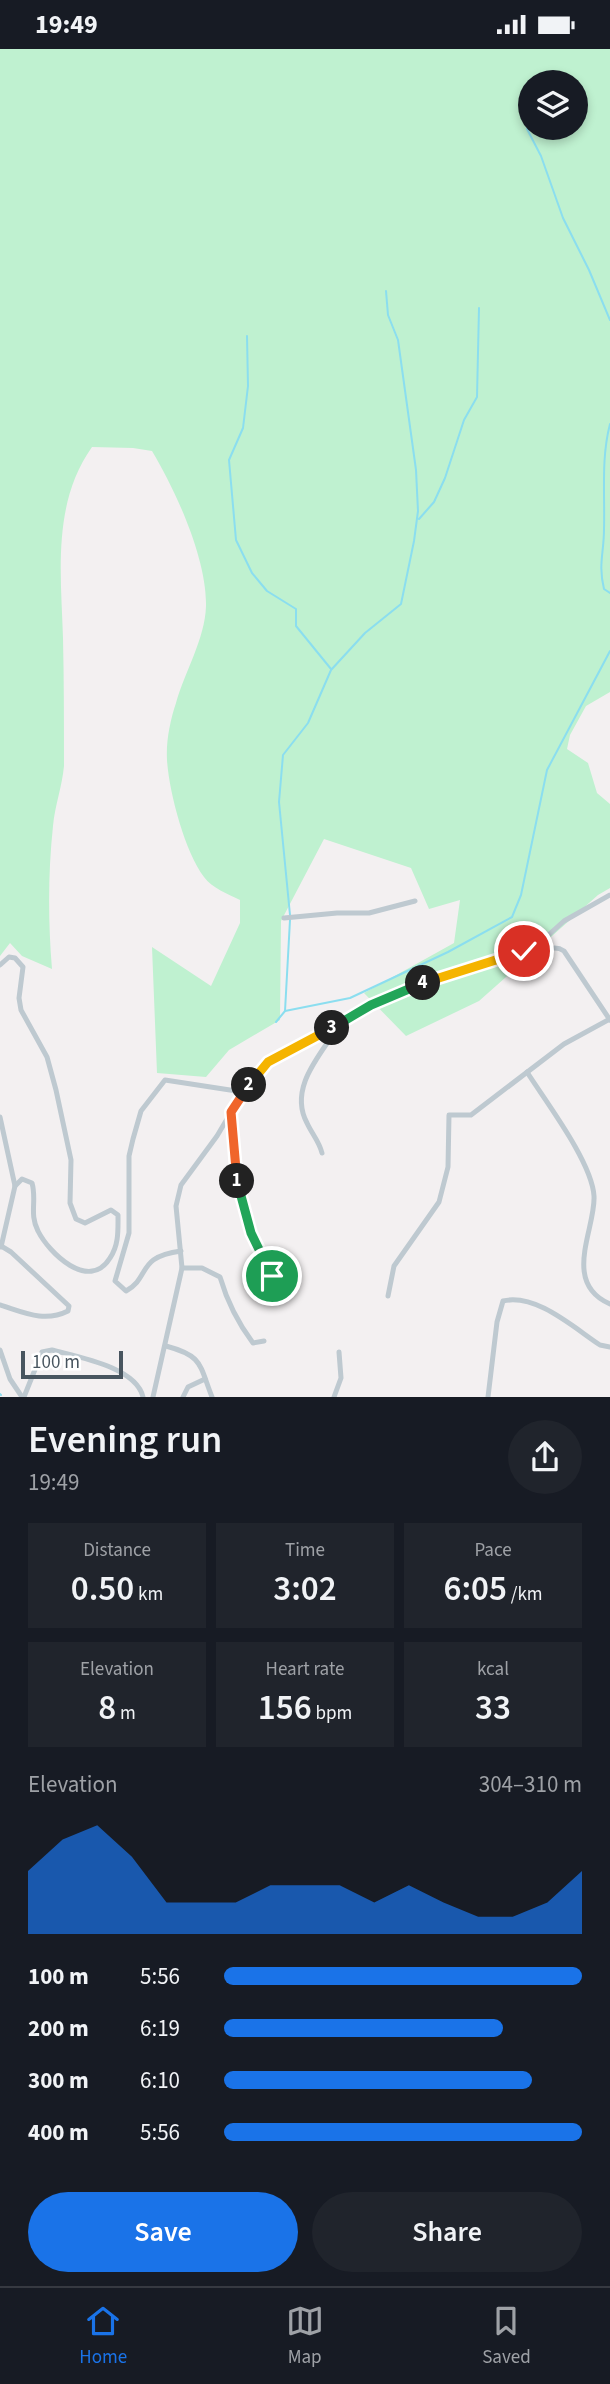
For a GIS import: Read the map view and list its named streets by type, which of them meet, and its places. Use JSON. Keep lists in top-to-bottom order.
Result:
{
  "scale_bar": "100 m",
  "page": {
    "status": "19:49",
    "pins": [
      "4",
      "3",
      "2",
      "1"
    ],
    "scale": "100 m",
    "heading": ["Evening run", "19:49"],
    "stats": [
      ["Distance", "0.50 km"],
      ["Time", "3:02"],
      ["Pace", "6:05 /km"],
      ["Elevation", "8 m"],
      ["Heart rate", "156 bpm"],
      ["kcal", "33"]
    ],
    "chart": ["Elevation", "304–310 m"],
    "list": [
      {
        "name": "100 m",
        "note": "5:56"
      },
      {
        "name": "200 m",
        "note": "6:19"
      },
      {
        "name": "300 m",
        "note": "6:10"
      },
      {
        "name": "400 m",
        "note": "5:56"
      }
    ],
    "buttons": ["Save", "Share"],
    "tabs": ["Home", "Map", "Saved"]
  }
}
